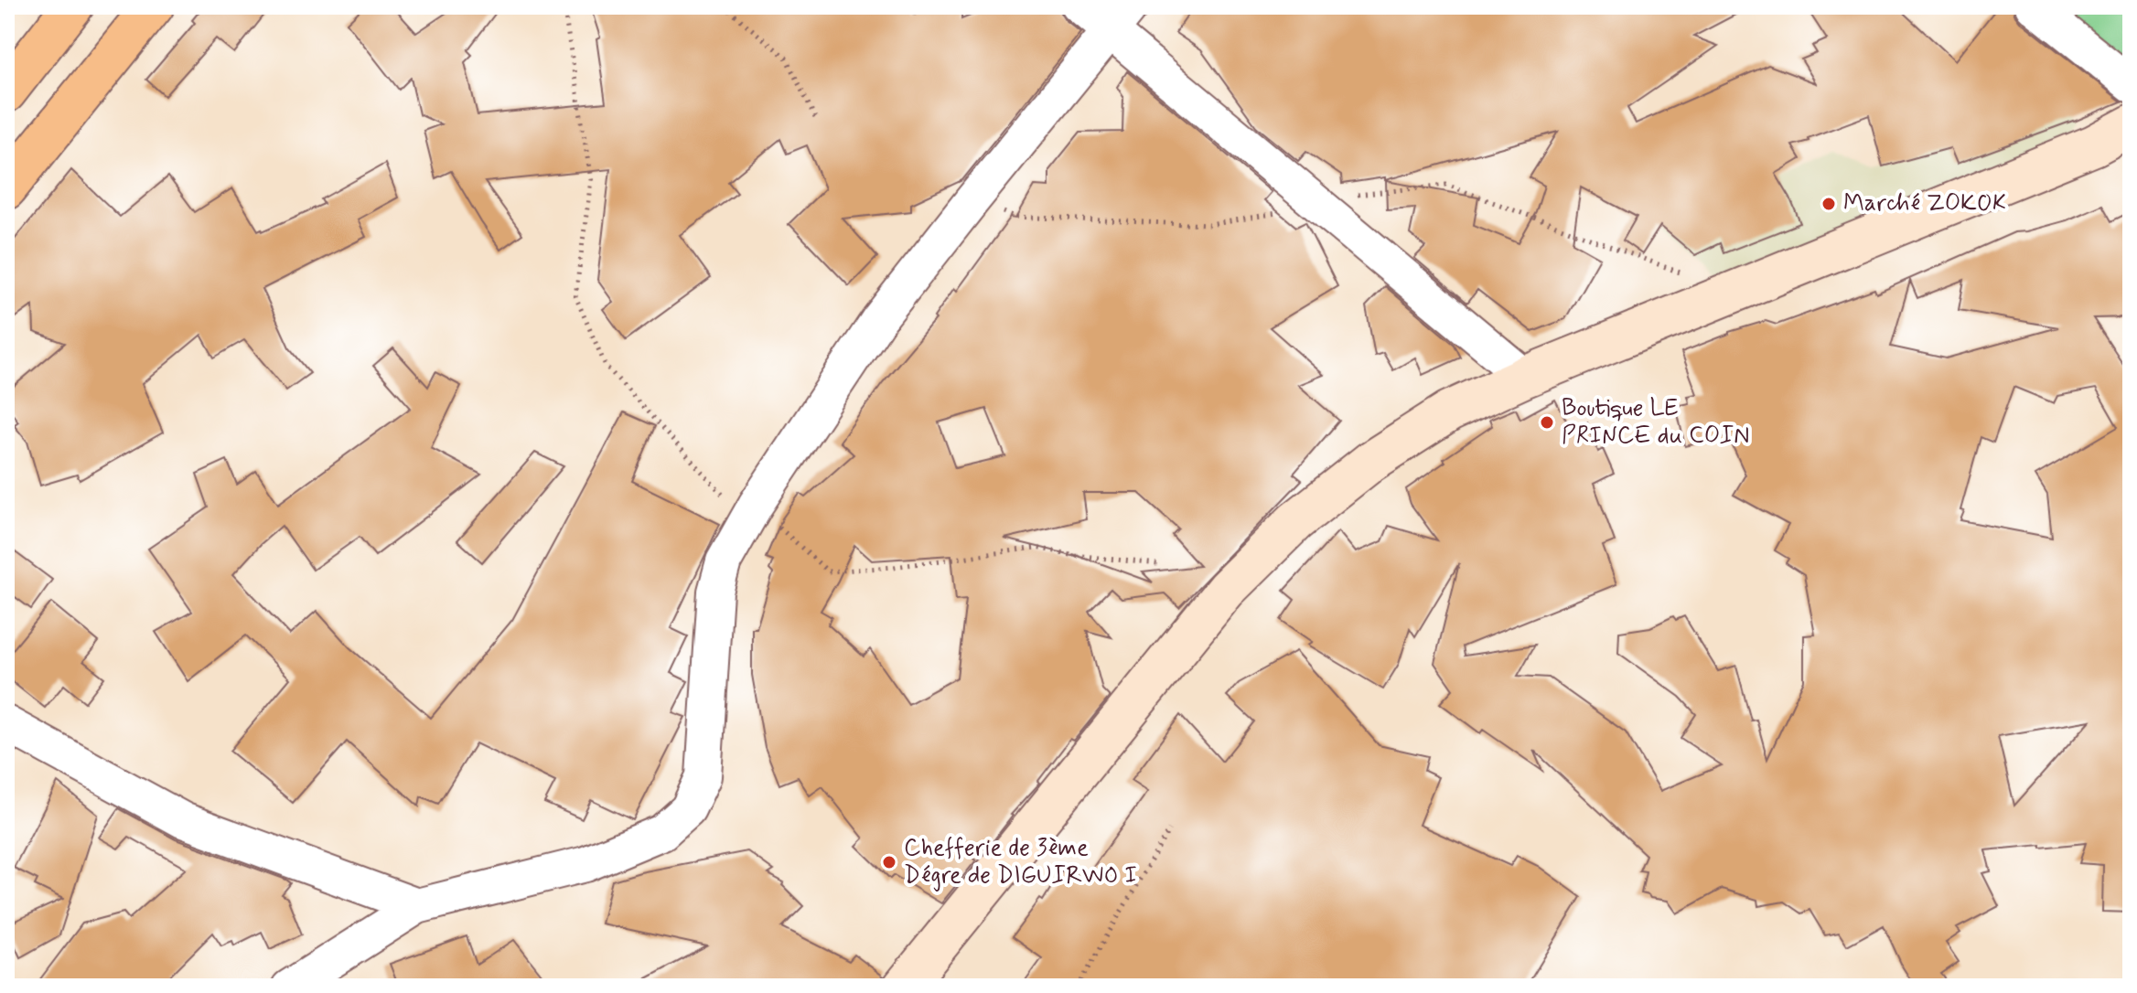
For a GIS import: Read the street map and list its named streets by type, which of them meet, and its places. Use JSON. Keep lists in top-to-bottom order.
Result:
{
  "places": ["Marché ZOKOK", "Boutique LE PRINCE du COIN", "Chefferie de 3ème Dégre de DIGUIRWO I"]
}
